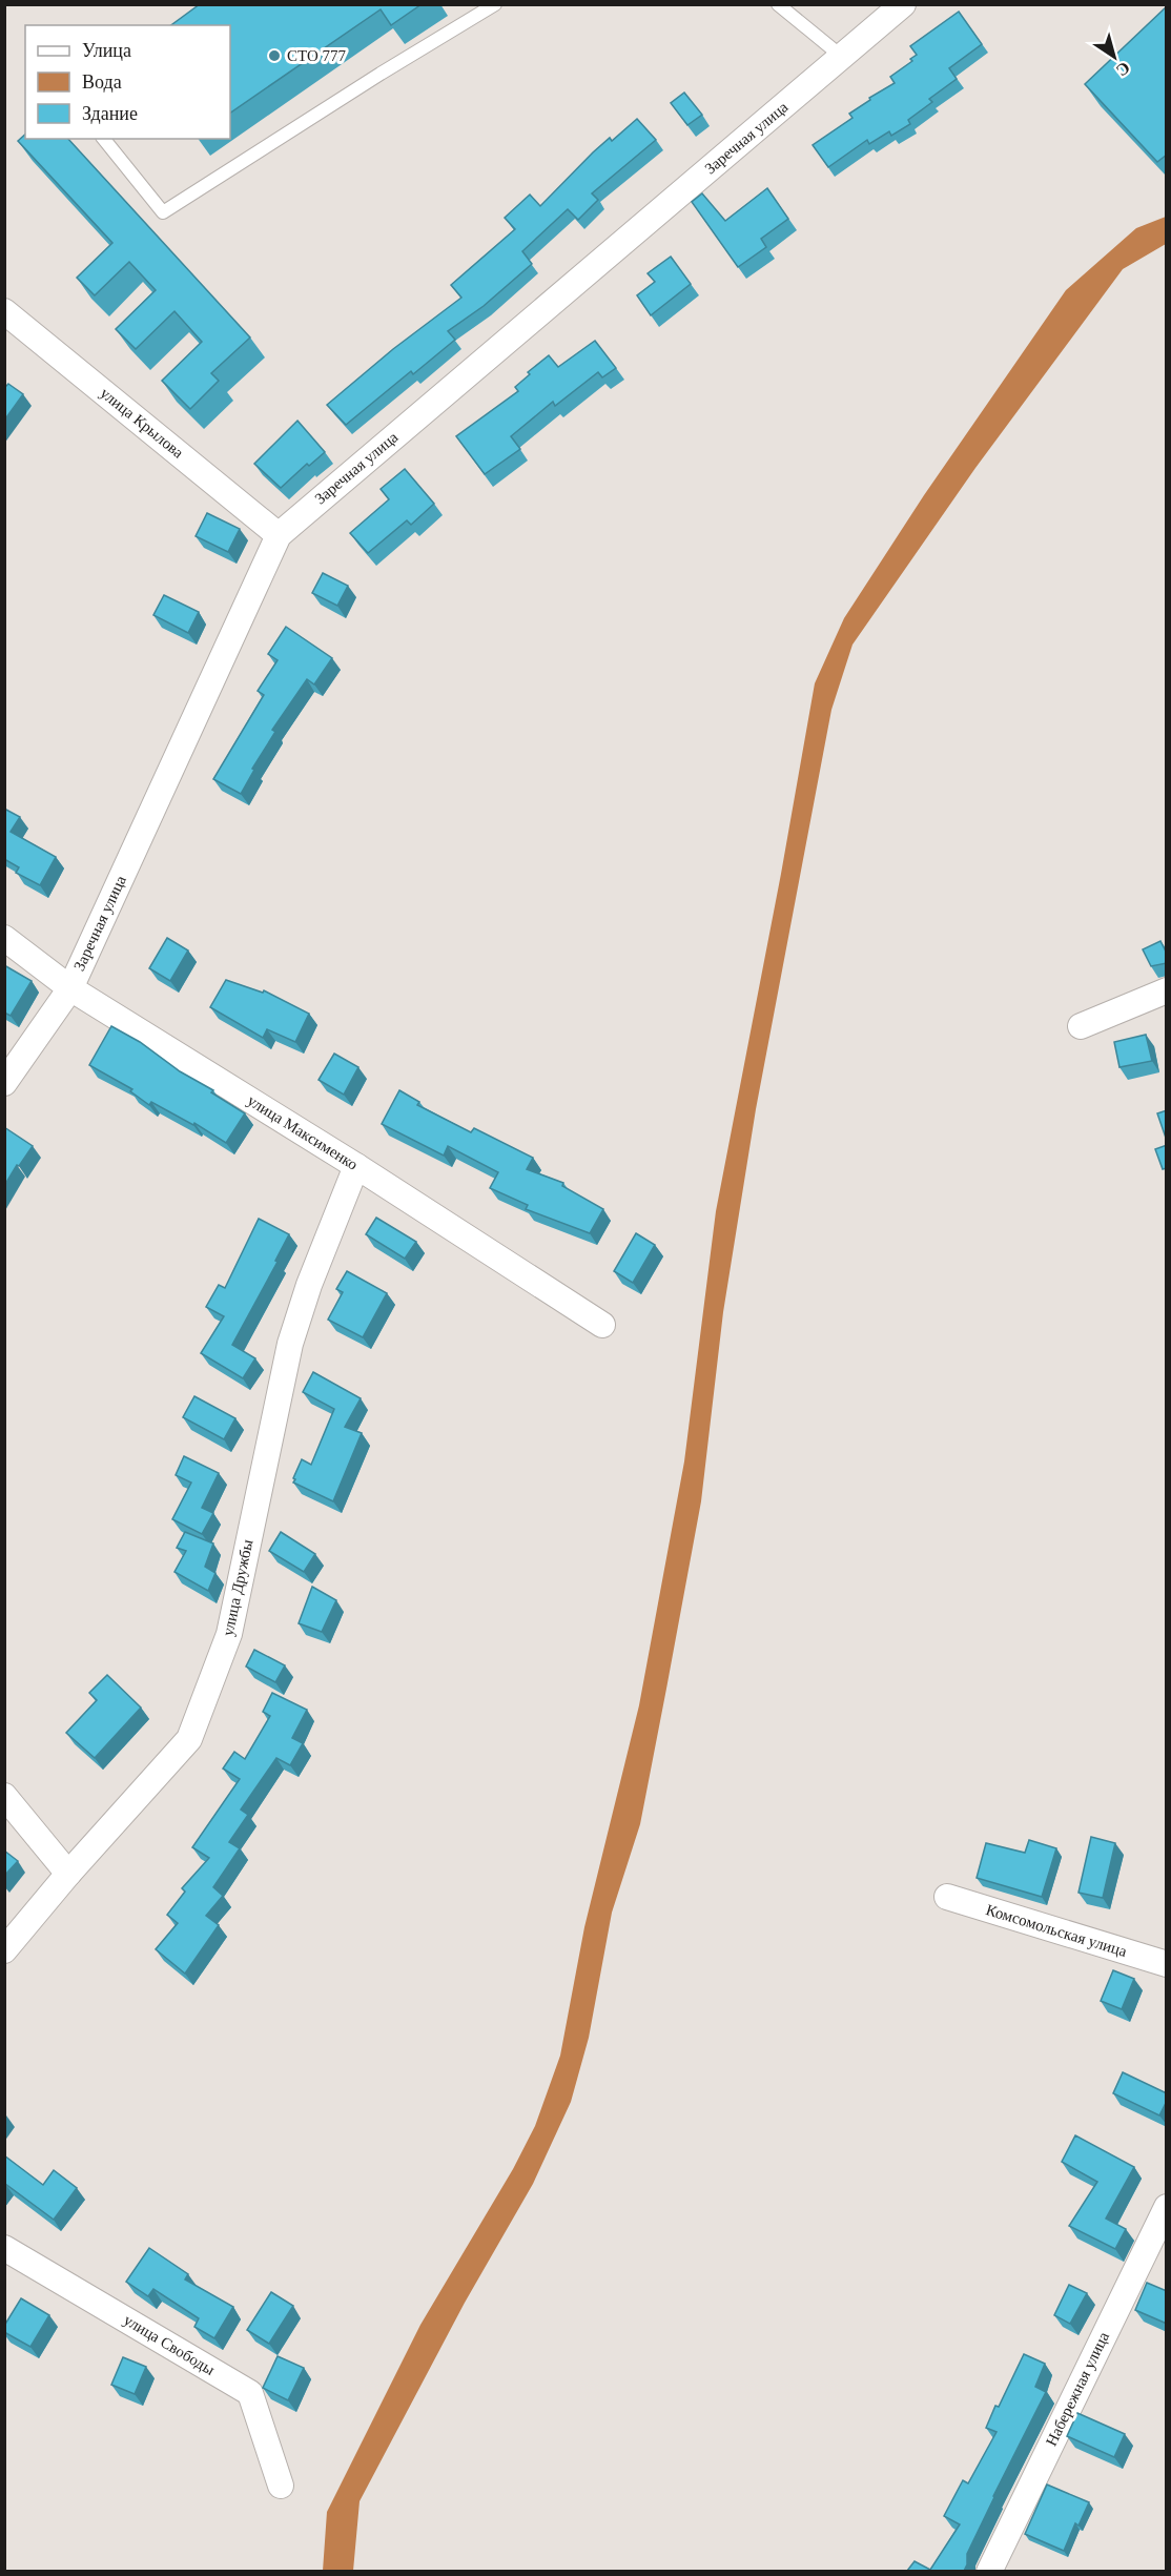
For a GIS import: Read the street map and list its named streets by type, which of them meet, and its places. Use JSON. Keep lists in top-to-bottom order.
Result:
{
  "streets": {
    "street": [
      "Заречная улица",
      "улица Крылова",
      "улица Максименко",
      "улица Дружбы",
      "Комсомольская улица",
      "улица Свободы",
      "Набережная улица"
    ]
  },
  "crossings": [
    ["Заречная улица", "улица Крылова"],
    ["Заречная улица", "улица Максименко"],
    ["улица Максименко", "улица Дружбы"]
  ],
  "places": ["СТО 777"],
  "legend": ["Улица", "Вода", "Здание"],
  "north": "bottom right"
}
